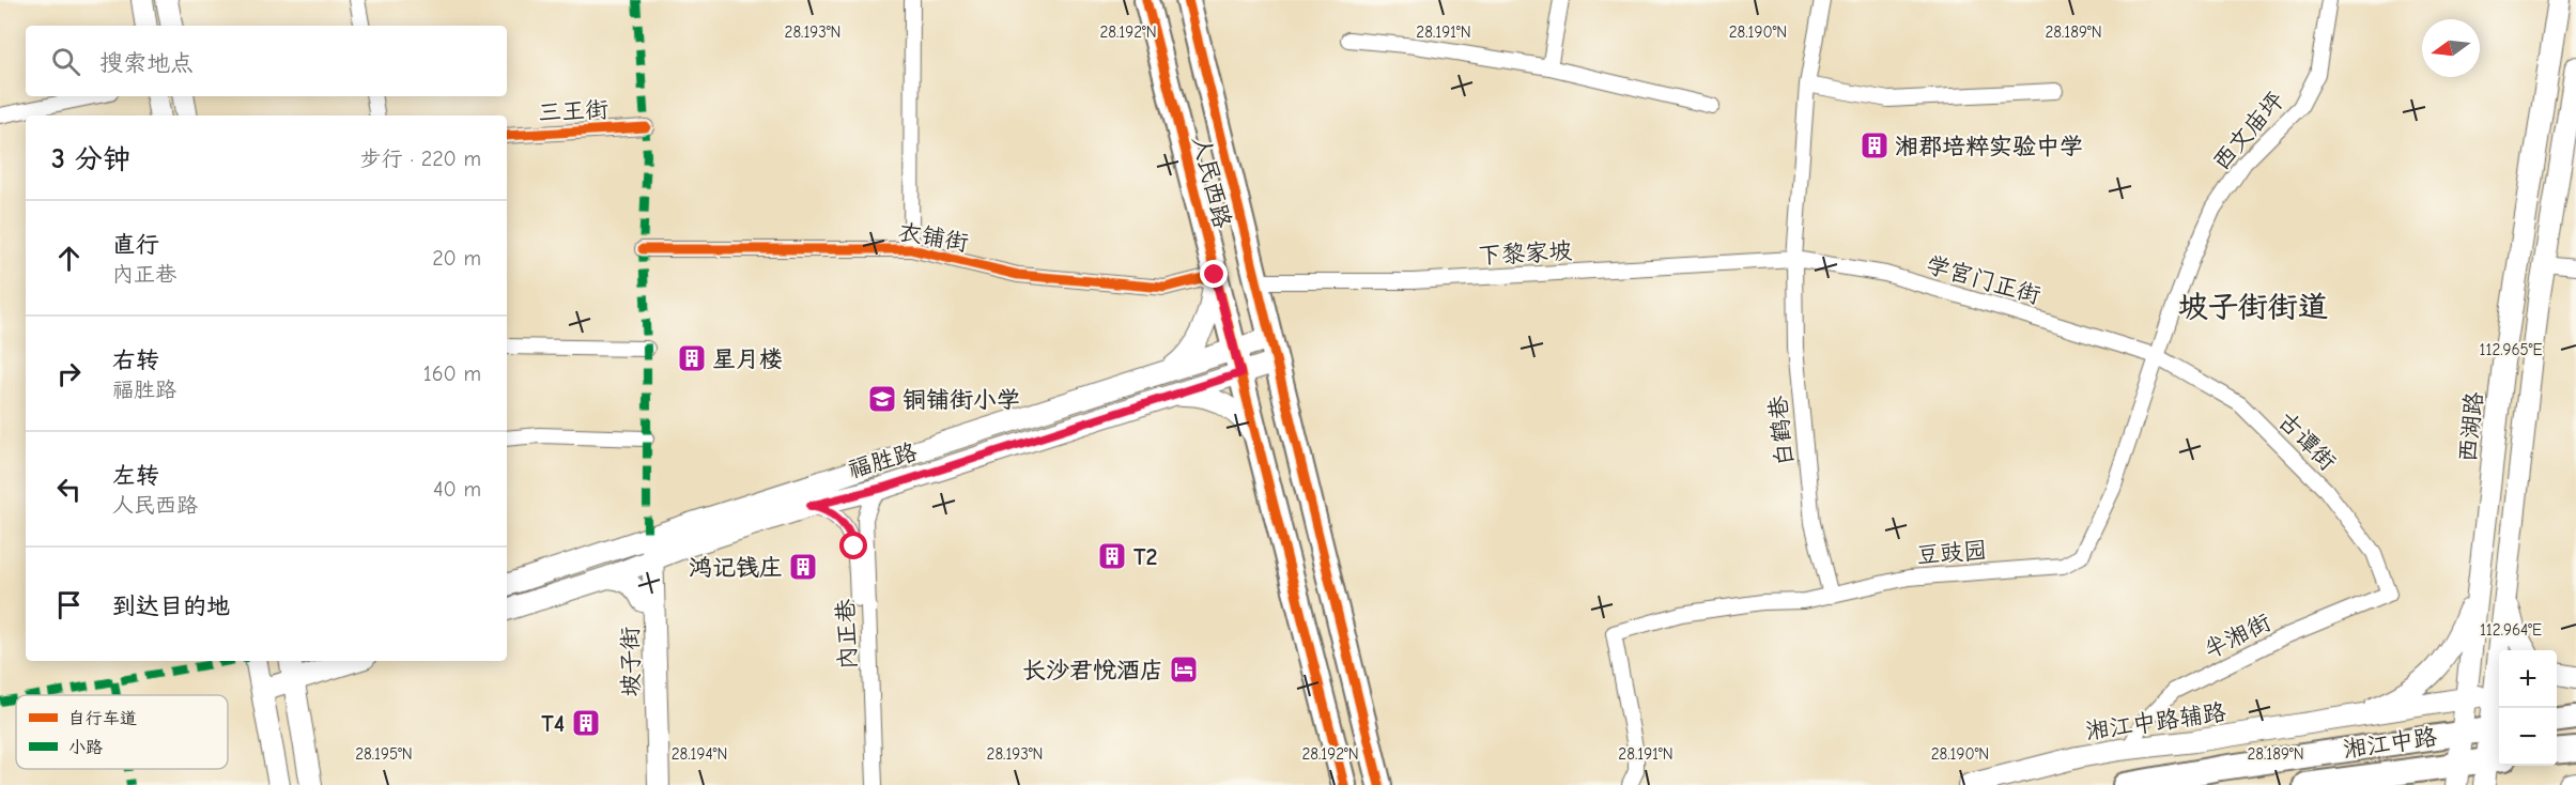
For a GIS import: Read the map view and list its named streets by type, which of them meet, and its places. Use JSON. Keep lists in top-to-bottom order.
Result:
{
  "streets": {
    "main road": [
      "人民西路",
      "西湖路",
      "福胜路",
      "坡子街",
      "湘江中路辅路",
      "湘江中路"
    ],
    "street": [
      "三王街",
      "西文庙坪",
      "衣铺街",
      "下黎家坡",
      "学宫门正街",
      "白鹤巷",
      "古谭街",
      "豆豉园",
      "内正巷",
      "半湘街"
    ]
  },
  "crossings": [
    ["西文庙坪", "学宫门正街"],
    ["西文庙坪", "古谭街"],
    ["西文庙坪", "豆豉园"],
    ["人民西路", "衣铺街"],
    ["人民西路", "下黎家坡"],
    ["人民西路", "福胜路"],
    ["下黎家坡", "学宫门正街"],
    ["下黎家坡", "白鹤巷"],
    ["学宫门正街", "白鹤巷"],
    ["学宫门正街", "古谭街"],
    ["学宫门正街", "豆豉园"],
    ["西湖路", "湘江中路辅路"],
    ["西湖路", "湘江中路"],
    ["白鹤巷", "豆豉园"],
    ["古谭街", "豆豉园"],
    ["古谭街", "半湘街"],
    ["福胜路", "内正巷"],
    ["福胜路", "坡子街"],
    ["半湘街", "湘江中路辅路"]
  ],
  "districts": ["坡子街街道"],
  "places": {
    "building": [
      "湘郡培粹实验中学",
      "星月楼",
      "T2",
      "鸿记钱庄",
      "T4"
    ],
    "school or university": ["铜铺街小学"],
    "hotel": ["长沙君悦酒店"]
  },
  "legend": ["自行车道", "小路"],
  "north": "left",
  "page": {
    "search": "搜索地点",
    "heading": ["3 分钟", "步行 · 220 m"],
    "list": [
      ["直行", "内正巷", "20 m"],
      ["右转", "福胜路", "160 m"],
      ["左转", "人民西路", "40 m"],
      "到达目的地"
    ],
    "map_buttons": ["+", "−"]
  },
  "coordinates": [
    "28.193°N",
    "28.192°N",
    "28.191°N",
    "28.190°N",
    "28.189°N",
    "112.965°E",
    "112.964°E",
    "28.195°N",
    "28.194°N"
  ]
}
